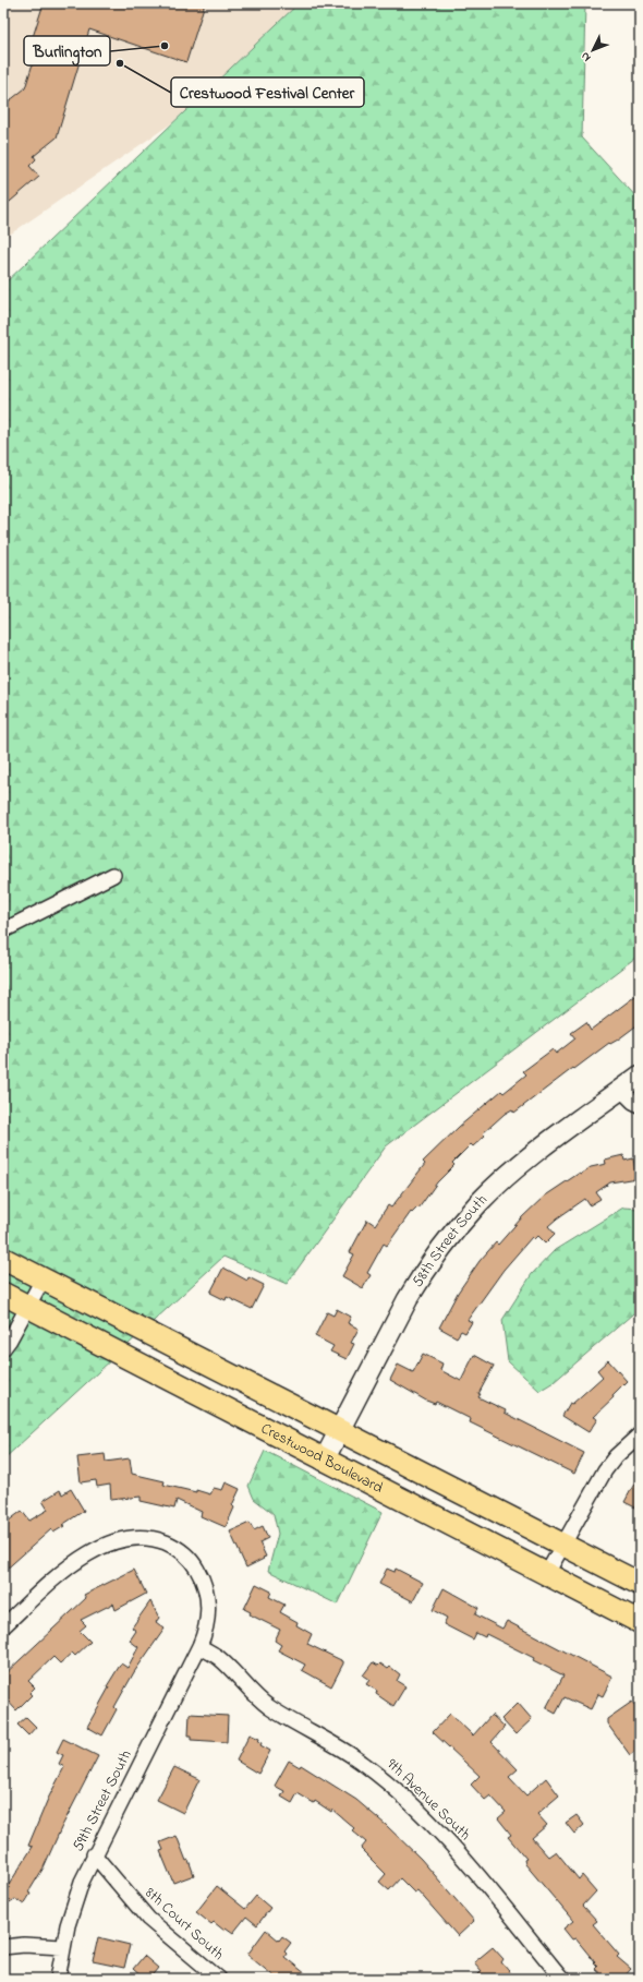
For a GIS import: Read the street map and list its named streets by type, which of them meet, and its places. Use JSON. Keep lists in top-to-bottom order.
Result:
{
  "streets": {
    "main road": ["Crestwood Boulevard"],
    "street": [
      "58th Street South",
      "9th Avenue South",
      "59th Street South",
      "8th Court South"
    ]
  },
  "crossings": [
    ["58th Street South", "Crestwood Boulevard"],
    ["9th Avenue South", "59th Street South"],
    ["59th Street South", "8th Court South"]
  ],
  "places": ["Burlington", "Crestwood Festival Center"],
  "north": "bottom left"
}
